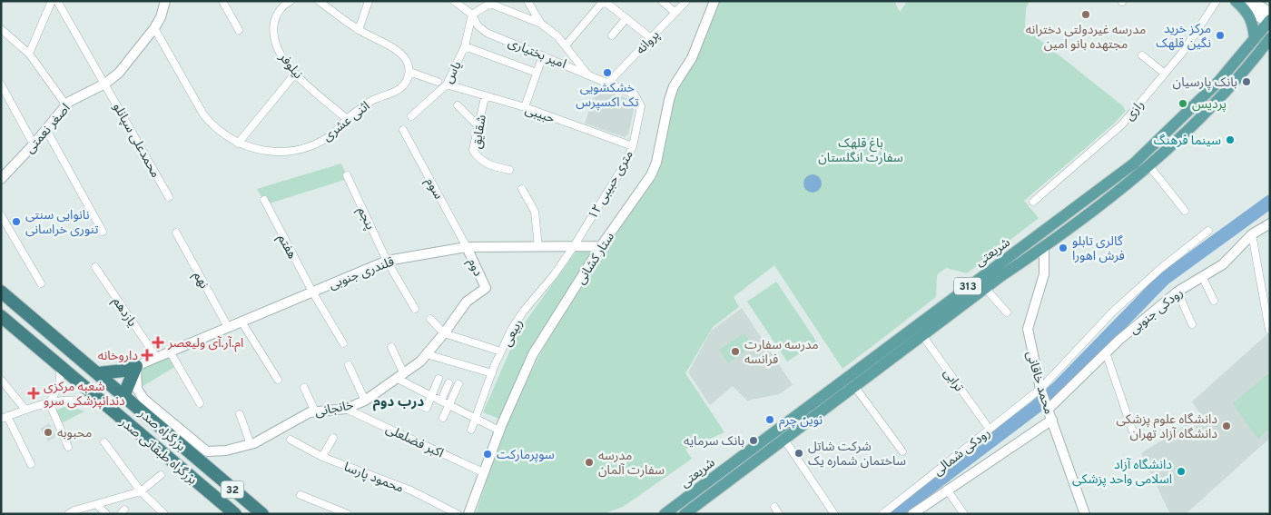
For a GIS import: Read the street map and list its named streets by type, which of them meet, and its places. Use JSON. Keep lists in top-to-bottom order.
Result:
{
  "streets": {
    "highway": ["بزرگراه صدر", "بزرگراه طبقاتی صدر", "32"],
    "main road": ["شریعتی", "313"],
    "street": [
      "پروانه",
      "امیر بختیاری",
      "نیلوفر",
      "یاس",
      "رازی",
      "حبیبی",
      "اثنی عشری",
      "اصغر نعمتی",
      "شقایق",
      "محمدعلی سپانلو",
      "۱۲ متری حبیبی",
      "سوم",
      "پنجم",
      "هفتم",
      "ستار کشانی",
      "دوم",
      "قلندری جنوبی",
      "نهم",
      "رودکی جنوبی",
      "یازدهم",
      "ربیعی",
      "ترابی",
      "محمد خاقانی",
      "خانجانی",
      "اکبر فضلعلی",
      "رودکی شمالی",
      "محمود پارسا"
    ]
  },
  "crossings": [
    ["پروانه", "امیر بختیاری"],
    ["پروانه", "۱۲ متری حبیبی"],
    ["امیر بختیاری", "یاس"],
    ["امیر بختیاری", "۱۲ متری حبیبی"],
    ["نیلوفر", "اثنی عشری"],
    ["یاس", "حبیبی"],
    ["حبیبی", "شقایق"],
    ["حبیبی", "۱۲ متری حبیبی"],
    ["اثنی عشری", "اصغر نعمتی"],
    ["اصغر نعمتی", "محمدعلی سپانلو"],
    ["۱۲ متری حبیبی", "قلندری جنوبی"],
    ["۱۲ متری حبیبی", "ربیعی"],
    ["سوم", "دوم"],
    ["سوم", "قلندری جنوبی"],
    ["پنجم", "قلندری جنوبی"],
    ["هفتم", "قلندری جنوبی"],
    ["شریعتی", "ترابی"],
    ["شریعتی", "محمد خاقانی"],
    ["ستار کشانی", "قلندری جنوبی"],
    ["ستار کشانی", "اکبر فضلعلی"],
    ["دوم", "قلندری جنوبی"],
    ["دوم", "خانجانی"],
    ["قلندری جنوبی", "نهم"],
    ["قلندری جنوبی", "یازدهم"],
    ["قلندری جنوبی", "ربیعی"],
    ["قلندری جنوبی", "خانجانی"],
    ["رودکی جنوبی", "محمد خاقانی"],
    ["رودکی جنوبی", "رودکی شمالی"],
    ["محمد خاقانی", "رودکی شمالی"],
    ["خانجانی", "اکبر فضلعلی"],
    ["بزرگراه صدر", "بزرگراه طبقاتی صدر"]
  ],
  "districts": ["درب دوم"],
  "parks": ["باغ قلهک سفارت انگلستان"],
  "places": {
    "other": [
      "مدرسه غیردولتی دخترانه مجتهده بانو امین",
      "مرکز خرید نگین قلهک",
      "خشکشویی تک اکسپرس",
      "بانک پارسیان",
      "پردیس",
      "سینما فرهنگ",
      "نانوایی سنتی تنوری خراسانی",
      "گالری تابلو فرش اهورا",
      "مدرسه سفارت فرانسه",
      "نوین چرم",
      "دانشگاه علوم پزشکی دانشگاه آزاد تهران",
      "محبوبه",
      "بانک سرمایه",
      "شرکت شاتل ساختمان شماره یک",
      "سوپرمارکت",
      "مدرسه سفارت آلمان",
      "دانشگاه آزاد اسلامی واحد پزشکی"
    ],
    "health": ["ام.آر.آی ولیعصر", "داروخانه", "شعبه مرکزی دندانپزشکی سرو"]
  }
}
